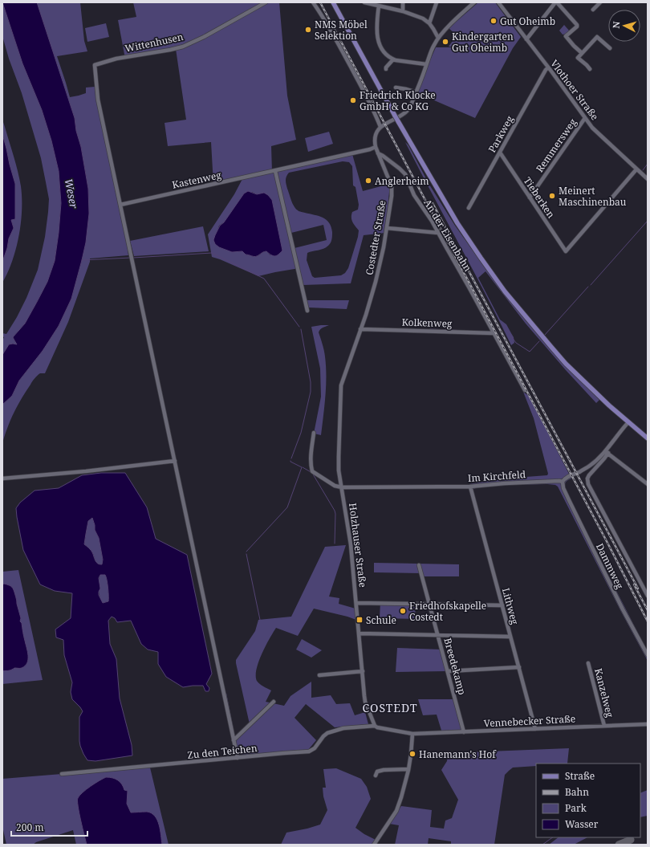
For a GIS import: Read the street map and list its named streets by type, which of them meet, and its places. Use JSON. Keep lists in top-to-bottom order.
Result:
{
  "streets": {
    "street": [
      "Wittenhusen",
      "Vlothoer Straße",
      "Parkweg",
      "Remmersweg",
      "Kastenweg",
      "Tieberken",
      "An der Eisenbahn",
      "Costedter Straße",
      "Kolkenweg",
      "Im Kirchfeld",
      "Holzhauser Straße",
      "Dammweg",
      "Lithweg",
      "Breedekamp",
      "Kanzelweg",
      "Vennebecker Straße",
      "Zu den Teichen"
    ]
  },
  "crossings": [
    ["Wittenhusen", "Kastenweg"],
    ["Vlothoer Straße", "Parkweg"],
    ["Vlothoer Straße", "Remmersweg"],
    ["Vlothoer Straße", "Tieberken"],
    ["Parkweg", "Tieberken"],
    ["Remmersweg", "Tieberken"],
    ["Kastenweg", "Costedter Straße"],
    ["An der Eisenbahn", "Costedter Straße"],
    ["An der Eisenbahn", "Kolkenweg"],
    ["Costedter Straße", "Kolkenweg"],
    ["Costedter Straße", "Holzhauser Straße"],
    ["Kolkenweg", "Holzhauser Straße"],
    ["Im Kirchfeld", "Holzhauser Straße"],
    ["Im Kirchfeld", "Dammweg"],
    ["Im Kirchfeld", "Lithweg"],
    ["Holzhauser Straße", "Zu den Teichen"],
    ["Lithweg", "Vennebecker Straße"],
    ["Breedekamp", "Vennebecker Straße"],
    ["Kanzelweg", "Vennebecker Straße"]
  ],
  "districts": ["COSTEDT"],
  "water": ["Weser"],
  "places": {
    "other": [
      "Gut Oheimb",
      "NMS Möbel Selektion",
      "Kindergarten Gut Oheimb",
      "Friedrich Klocke GmbH & Co KG",
      "Anglerheim",
      "Meinert Maschinenbau",
      "Friedhofskapelle Costedt",
      "Hanemann's Hof"
    ],
    "transit": ["Schule"]
  },
  "legend": [
    "Straße",
    "Bahn",
    "Park",
    "Wasser"
  ],
  "scale_bar": "200 m",
  "north": "left"
}
